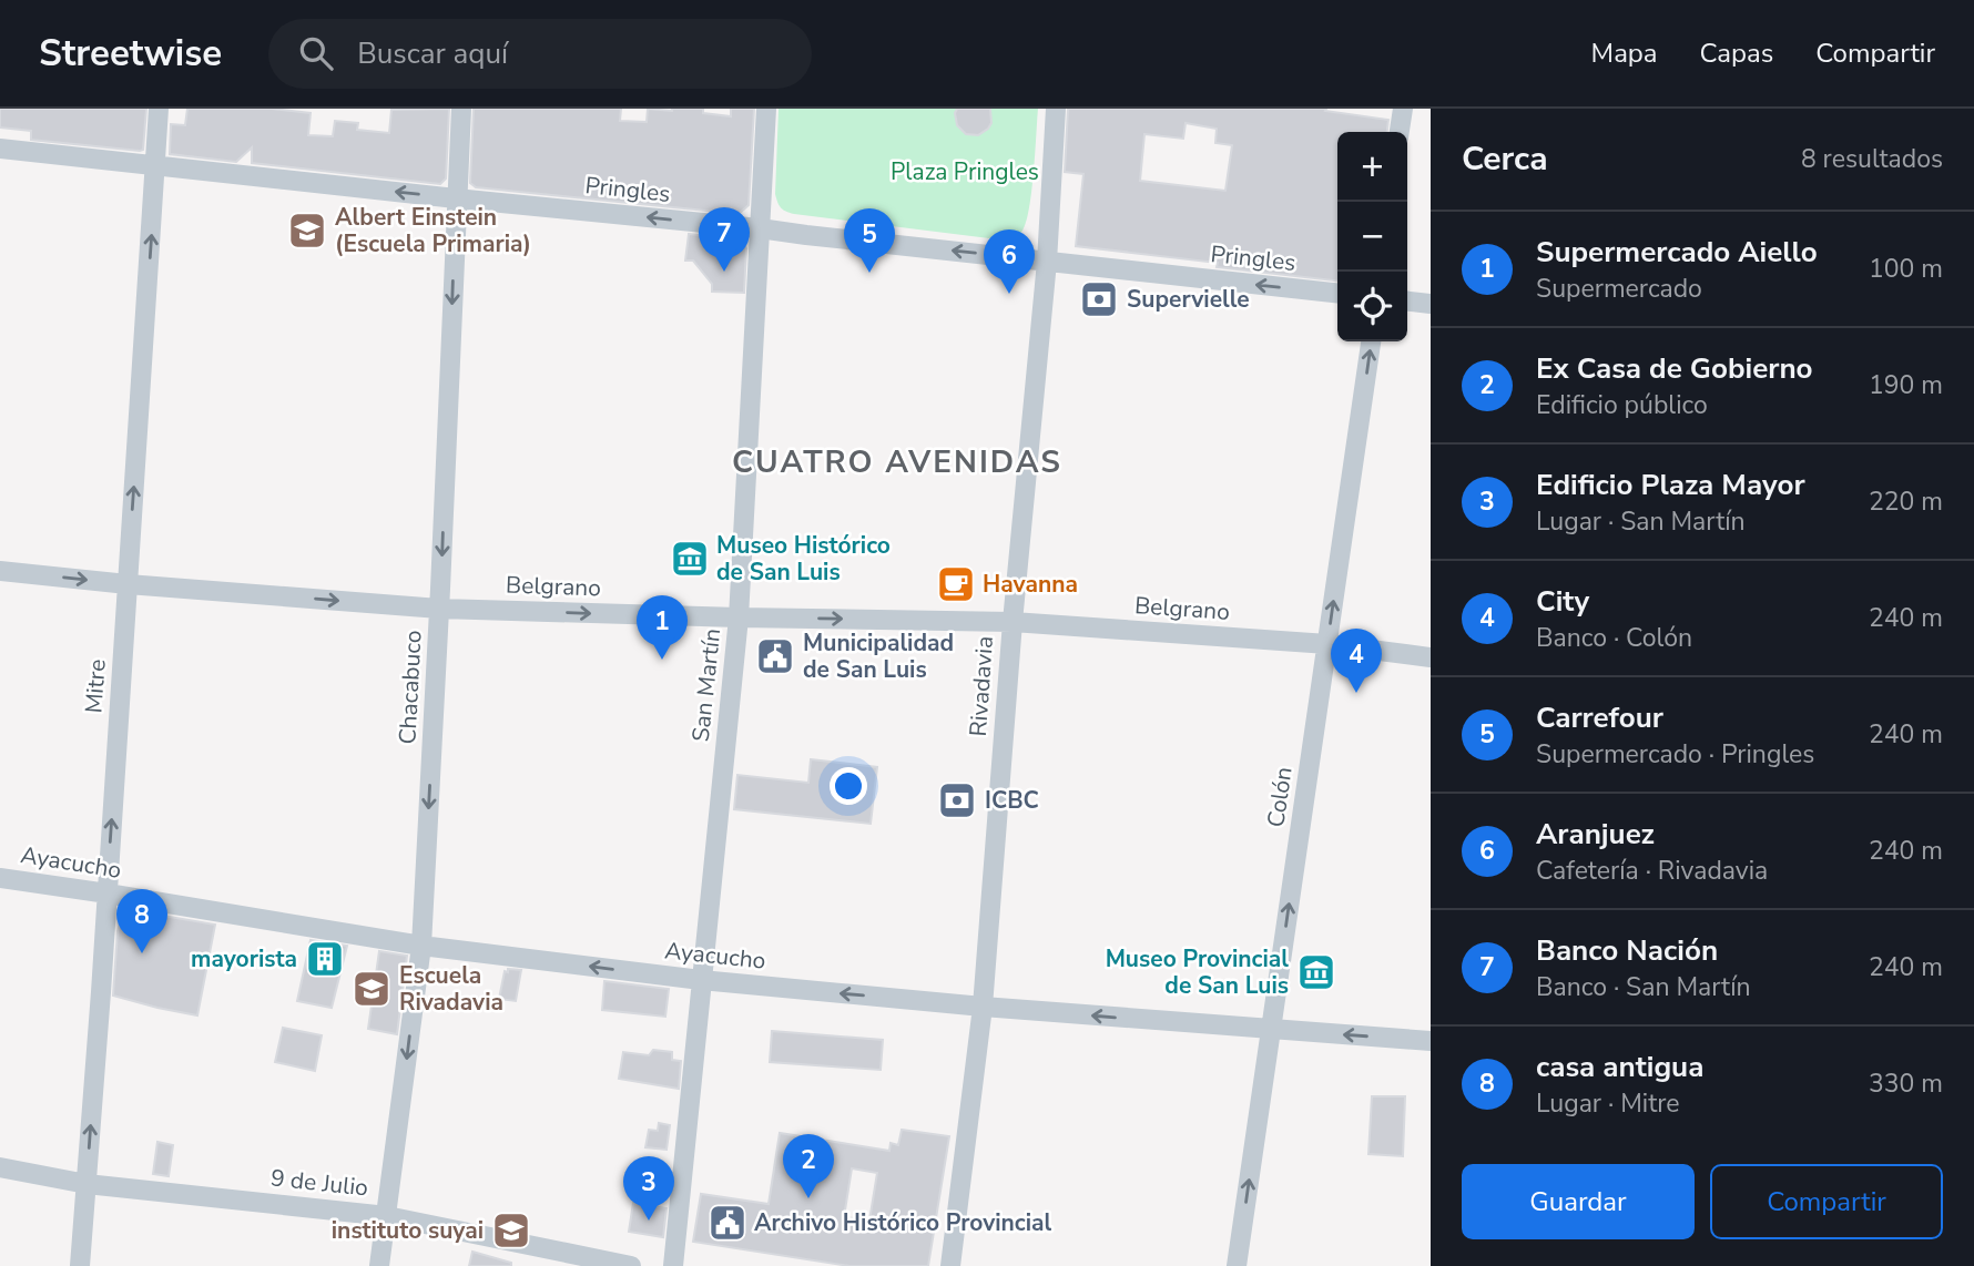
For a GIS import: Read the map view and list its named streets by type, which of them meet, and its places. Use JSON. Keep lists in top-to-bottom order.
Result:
{
  "streets": {
    "street": [
      "Pringles",
      "Belgrano",
      "San Martín",
      "Mitre",
      "Rivadavia",
      "Chacabuco",
      "Colón",
      "Ayacucho",
      "9 de Julio"
    ]
  },
  "crossings": [
    ["Pringles", "San Martín"],
    ["Pringles", "Mitre"],
    ["Pringles", "Rivadavia"],
    ["Pringles", "Chacabuco"],
    ["Belgrano", "San Martín"],
    ["Belgrano", "Mitre"],
    ["Belgrano", "Rivadavia"],
    ["Belgrano", "Chacabuco"],
    ["Belgrano", "Colón"],
    ["San Martín", "Ayacucho"],
    ["Mitre", "Ayacucho"],
    ["Mitre", "9 de Julio"],
    ["Rivadavia", "Ayacucho"],
    ["Chacabuco", "Ayacucho"],
    ["Chacabuco", "9 de Julio"],
    ["Colón", "Ayacucho"]
  ],
  "one_way": [
    "Pringles",
    "Belgrano",
    "Mitre",
    "Chacabuco",
    "Colón",
    "Ayacucho"
  ],
  "districts": ["CUATRO AVENIDAS"],
  "parks": ["Plaza Pringles"],
  "places": {
    "school or university": ["Albert Einstein (Escuela Primaria)", "Escuela Rivadavia", "instituto suyai"],
    "bank": ["Supervielle", "ICBC"],
    "museum": ["Museo Histórico de San Luis", "Museo Provincial de San Luis"],
    "cafe": ["Havanna"],
    "public building": ["Municipalidad de San Luis", "Archivo Histórico Provincial"],
    "building": ["mayorista"]
  },
  "page": {
    "header": "Streetwise",
    "search": "Buscar aquí",
    "nav": ["Mapa", "Capas", "Compartir"],
    "heading": ["Cerca", "8 resultados"],
    "map_buttons": ["+", "−"],
    "pins": [
      "7",
      "5",
      "6",
      "1",
      "4",
      "8",
      "2",
      "3"
    ],
    "list": [
      {
        "mark": "1",
        "name": "Supermercado Aiello",
        "note": "Supermercado",
        "value": "100 m"
      },
      {
        "mark": "2",
        "name": "Ex Casa de Gobierno",
        "note": "Edificio público",
        "value": "190 m"
      },
      {
        "mark": "3",
        "name": "Edificio Plaza Mayor",
        "note": "Lugar · San Martín",
        "value": "220 m"
      },
      {
        "mark": "4",
        "name": "City",
        "note": "Banco · Colón",
        "value": "240 m"
      },
      {
        "mark": "5",
        "name": "Carrefour",
        "note": "Supermercado · Pringles",
        "value": "240 m"
      },
      {
        "mark": "6",
        "name": "Aranjuez",
        "note": "Cafetería · Rivadavia",
        "value": "240 m"
      },
      {
        "mark": "7",
        "name": "Banco Nación",
        "note": "Banco · San Martín",
        "value": "240 m"
      },
      {
        "mark": "8",
        "name": "casa antigua",
        "note": "Lugar · Mitre",
        "value": "330 m"
      }
    ],
    "buttons": ["Guardar", "Compartir"]
  }
}
